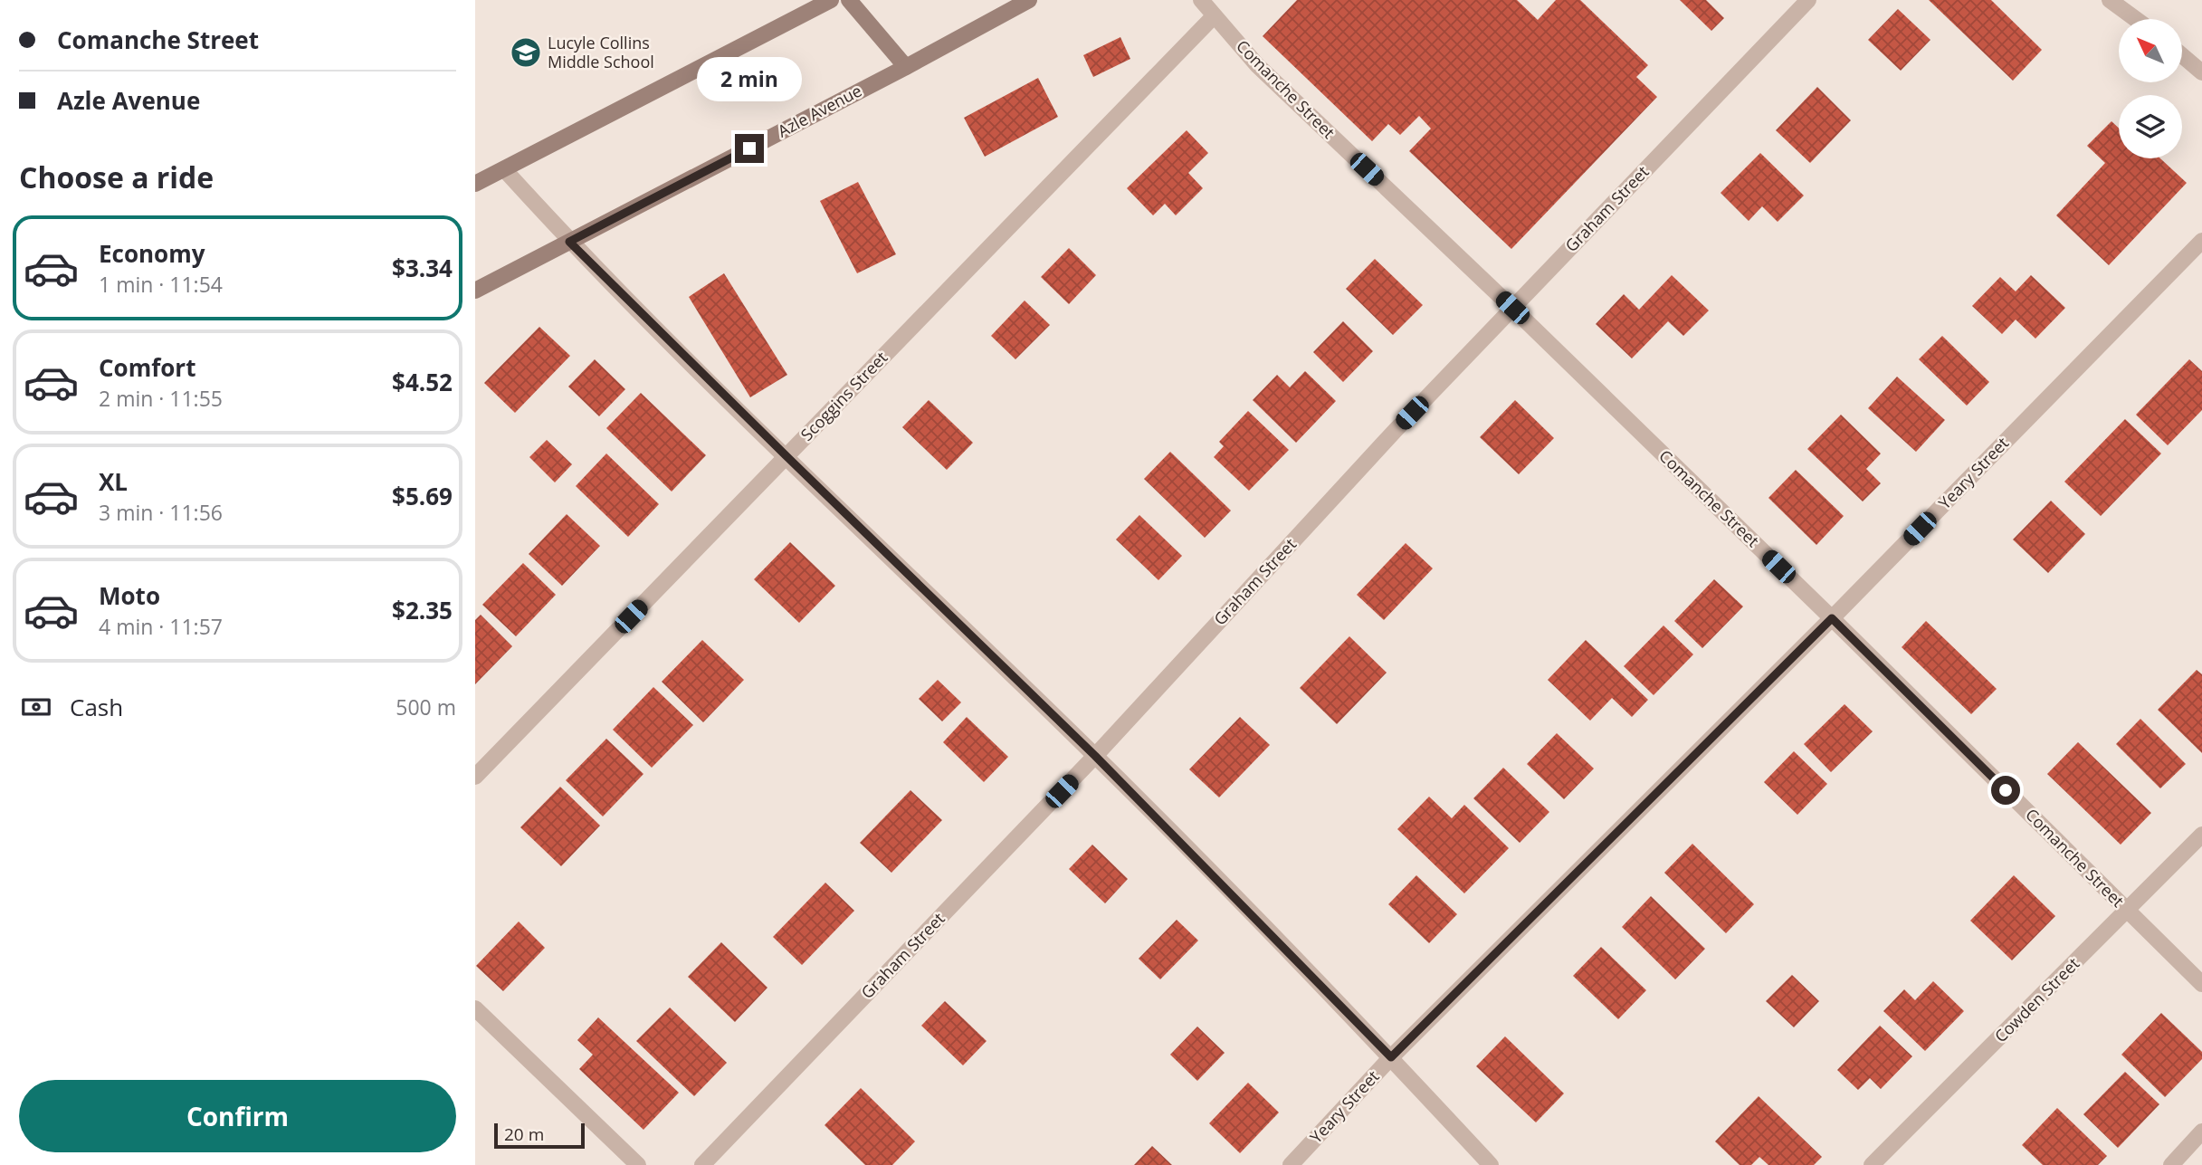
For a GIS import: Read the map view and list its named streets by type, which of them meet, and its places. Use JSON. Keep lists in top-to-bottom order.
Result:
{
  "streets": {
    "main road": ["Azle Avenue"],
    "street": [
      "Comanche Street",
      "Graham Street",
      "Scoggins Street",
      "Yeary Street",
      "Cowden Street"
    ]
  },
  "crossings": [
    ["Comanche Street", "Graham Street"],
    ["Comanche Street", "Scoggins Street"],
    ["Comanche Street", "Yeary Street"],
    ["Comanche Street", "Cowden Street"]
  ],
  "places": {
    "school or university": ["Lucyle Collins Middle School"]
  },
  "scale_bar": "20 m",
  "north": "top left",
  "page": {
    "banner": ["Comanche Street", "Azle Avenue"],
    "bubble": "2 min",
    "heading": "Choose a ride",
    "list": [
      {
        "name": "Economy",
        "note": "1 min · 11:54",
        "value": "$3.34"
      },
      {
        "name": "Comfort",
        "note": "2 min · 11:55",
        "value": "$4.52"
      },
      {
        "name": "XL",
        "note": "3 min · 11:56",
        "value": "$5.69"
      },
      {
        "name": "Moto",
        "note": "4 min · 11:57",
        "value": "$2.35"
      }
    ],
    "pay": ["Cash", "500 m"],
    "buttons": "Confirm",
    "scale": "20 m"
  }
}
